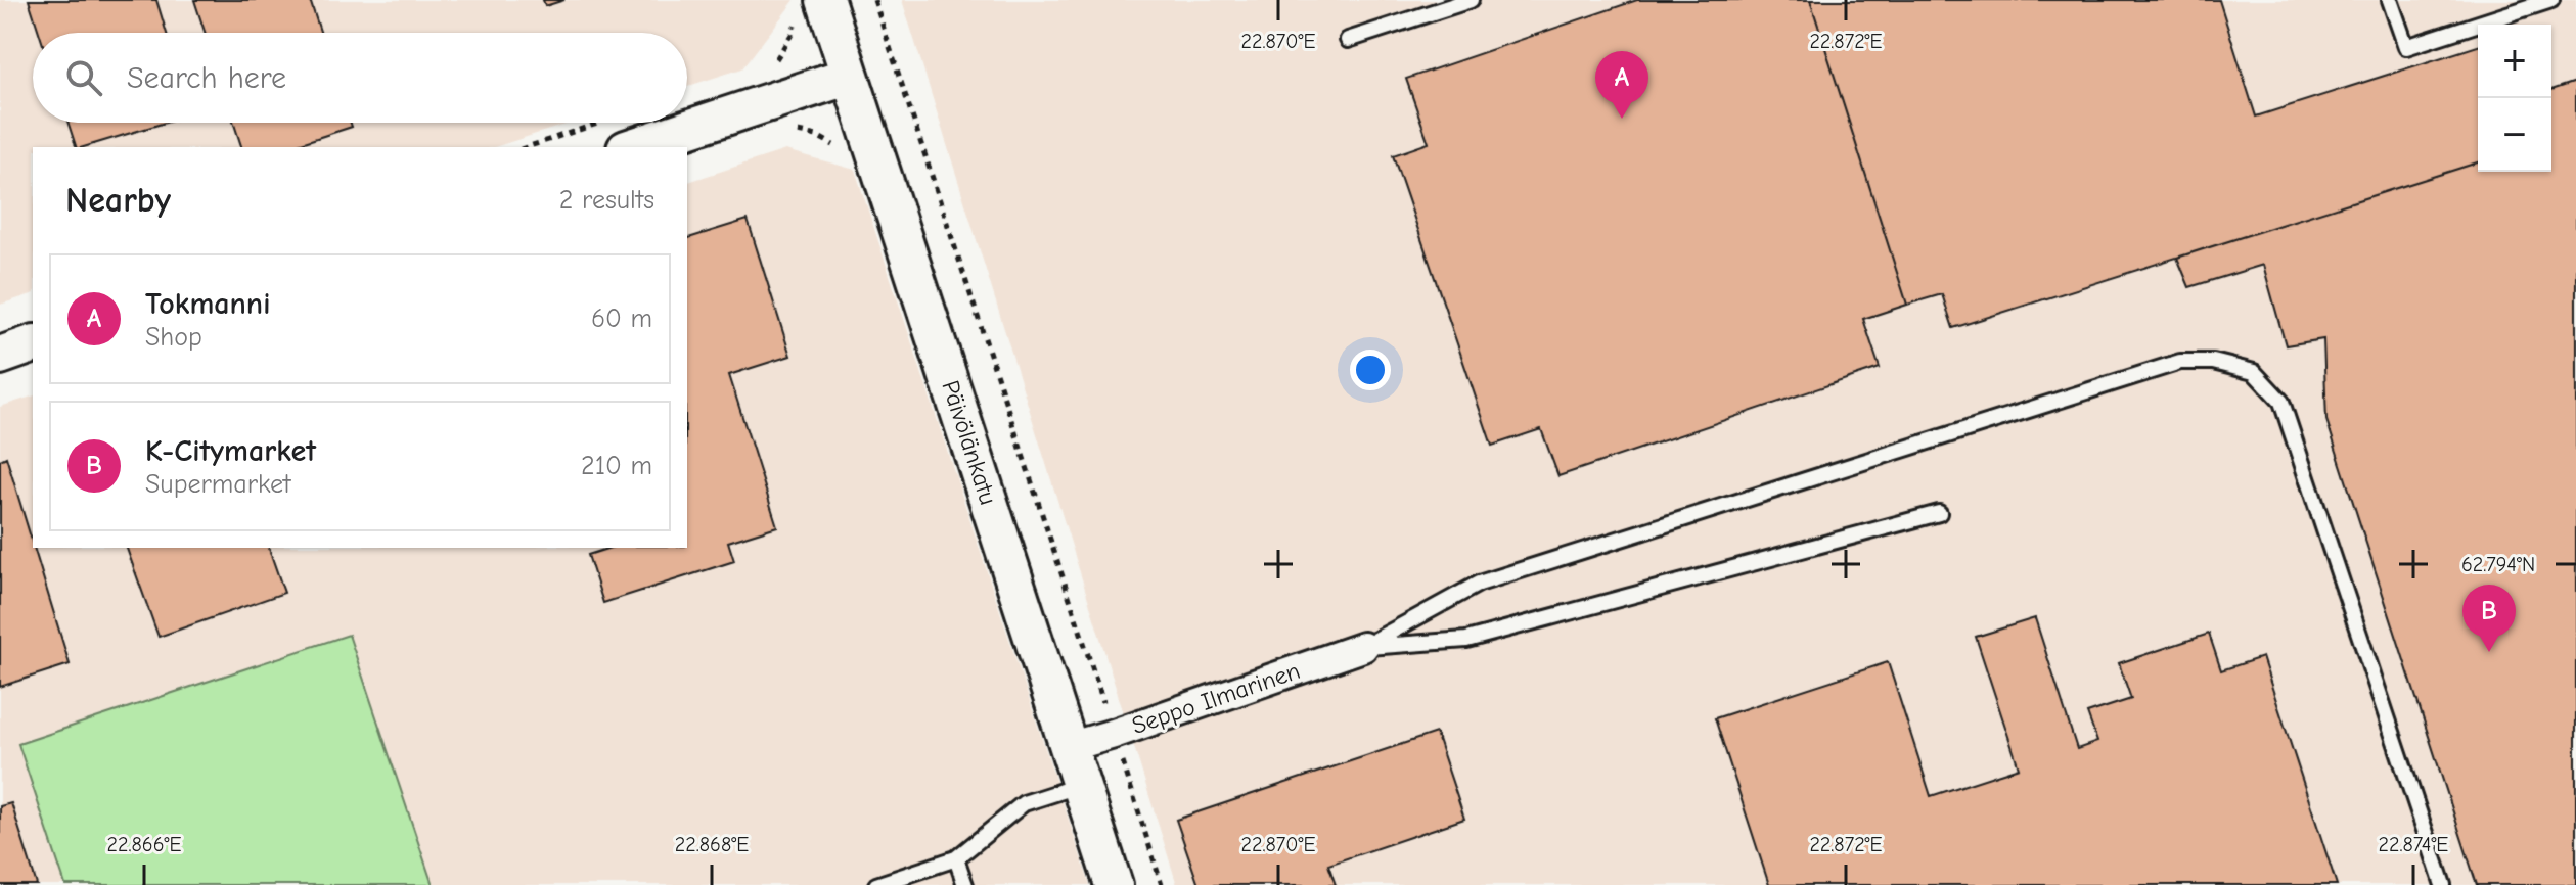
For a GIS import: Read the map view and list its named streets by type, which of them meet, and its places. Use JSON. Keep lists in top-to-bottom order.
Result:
{
  "streets": {
    "street": ["Päivölänkatu", "Seppo Ilmarinen"]
  },
  "crossings": [
    ["Päivölänkatu", "Seppo Ilmarinen"]
  ],
  "page": {
    "map_buttons": ["+", "−"],
    "search": "Search here",
    "pins": ["A", "B"],
    "heading": ["Nearby", "2 results"],
    "list": [
      {
        "mark": "A",
        "name": "Tokmanni",
        "note": "Shop",
        "value": "60 m"
      },
      {
        "mark": "B",
        "name": "K-Citymarket",
        "note": "Supermarket",
        "value": "210 m"
      }
    ]
  },
  "coordinates": [
    "22.870°E",
    "22.872°E",
    "62.794°N",
    "22.866°E",
    "22.868°E",
    "22.874°E"
  ]
}
